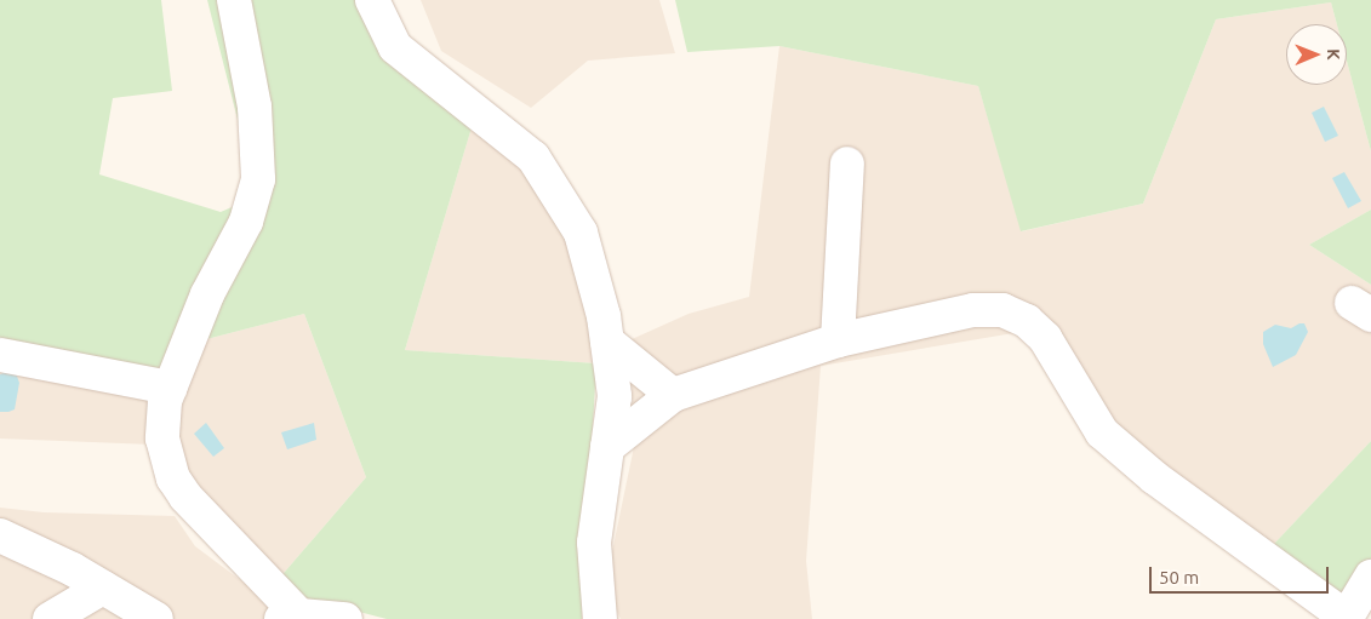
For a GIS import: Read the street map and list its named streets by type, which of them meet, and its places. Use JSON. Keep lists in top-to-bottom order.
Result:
{
  "scale_bar": "50 m",
  "north": "right"
}
